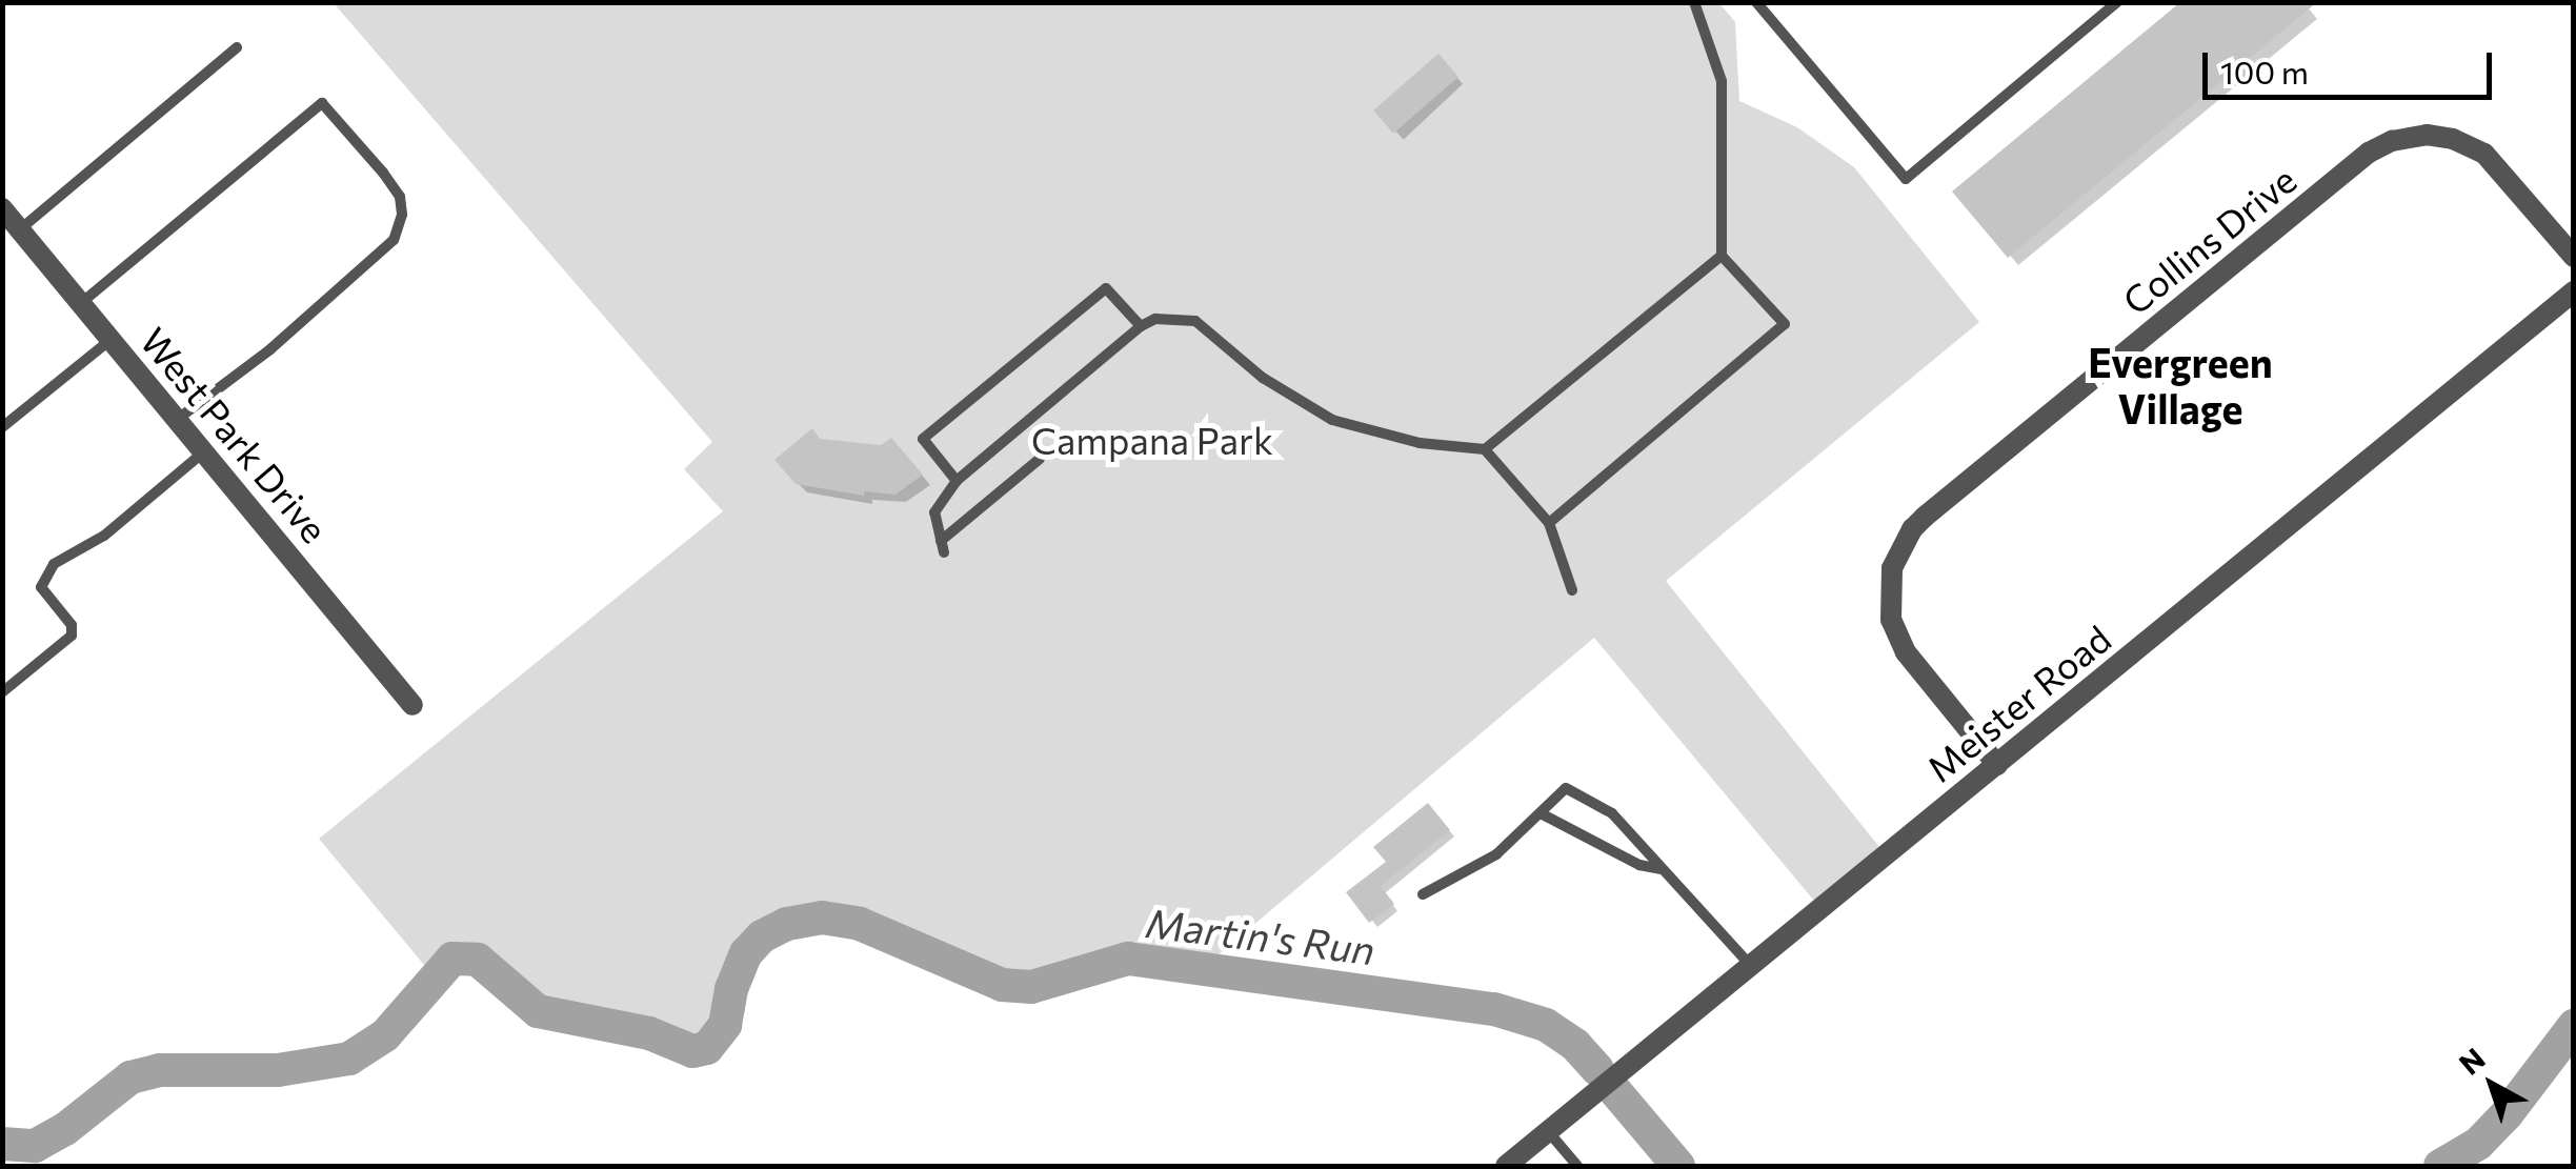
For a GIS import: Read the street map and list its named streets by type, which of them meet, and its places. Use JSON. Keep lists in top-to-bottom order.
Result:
{
  "streets": {
    "street": ["Collins Drive", "West Park Drive", "Meister Road"]
  },
  "crossings": [
    ["Collins Drive", "Meister Road"]
  ],
  "districts": ["Evergreen Village"],
  "water": ["Martin's Run"],
  "parks": ["Campana Park"],
  "scale_bar": "100 m",
  "north": "top left"
}
